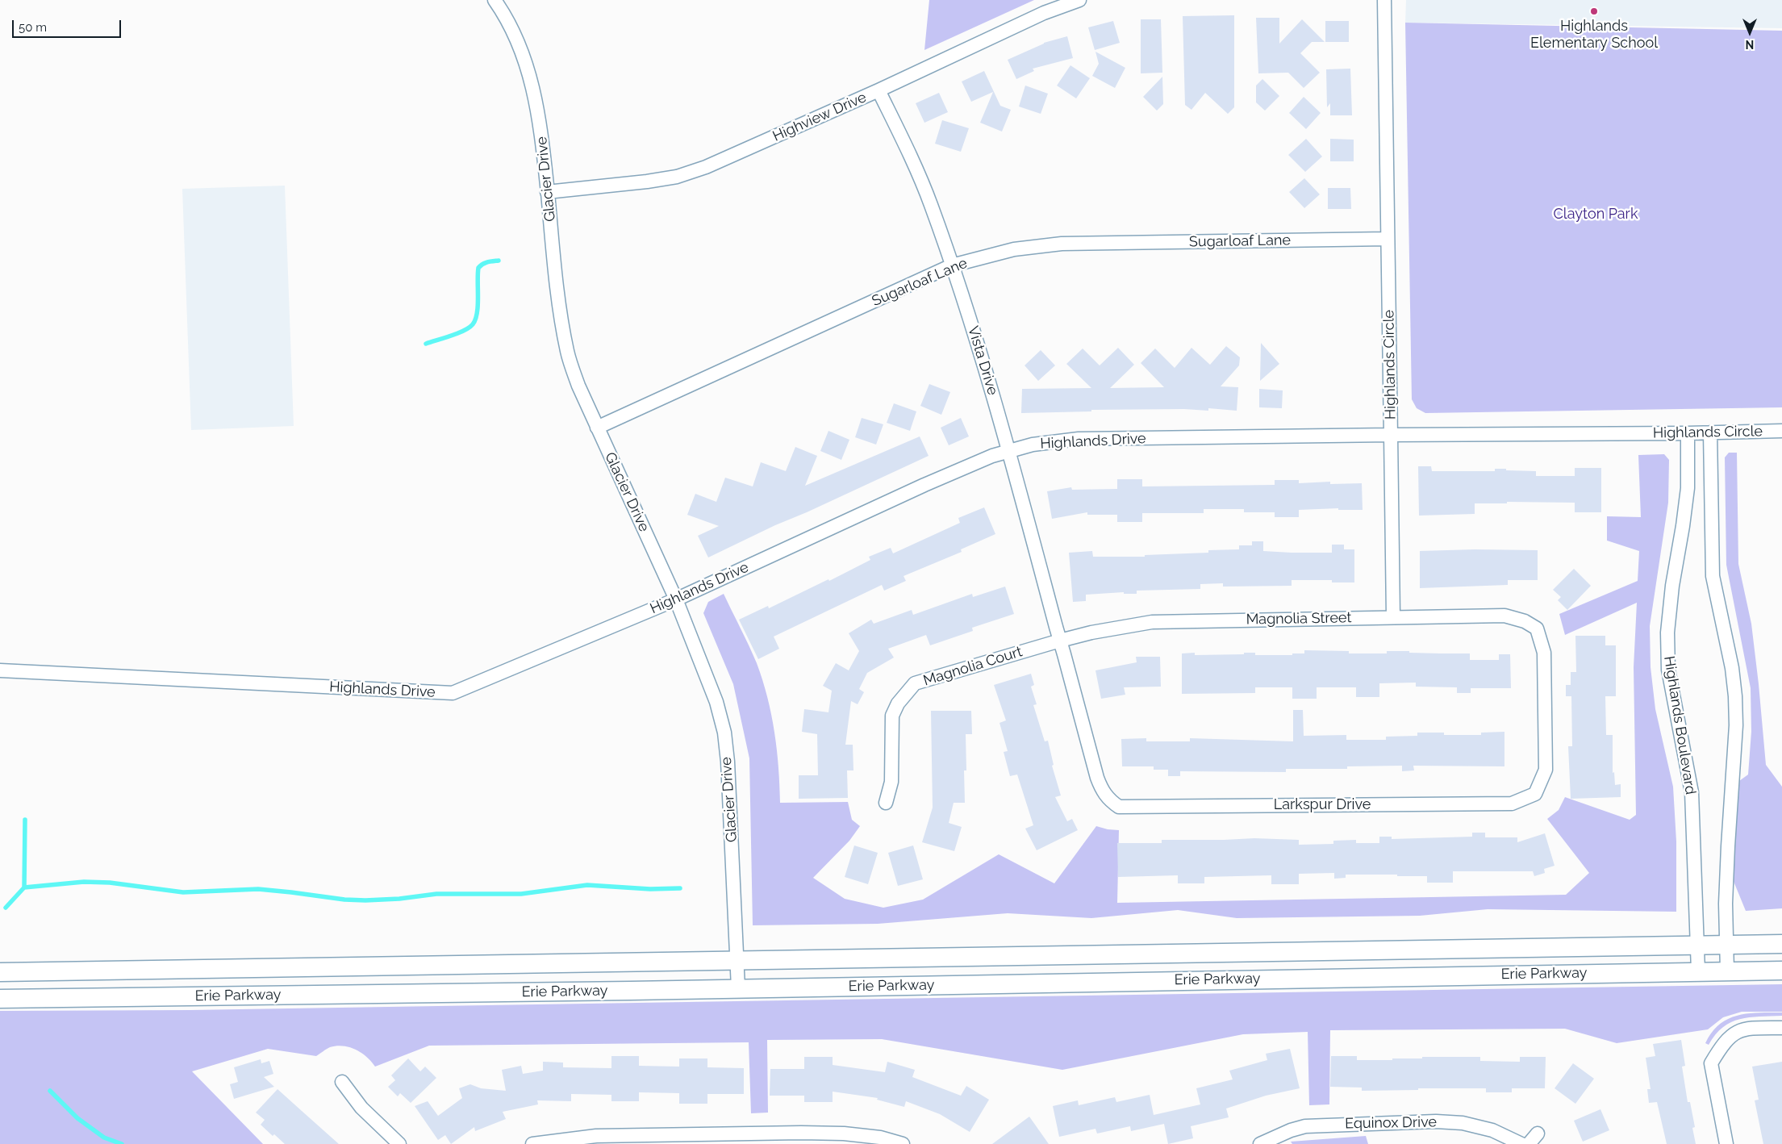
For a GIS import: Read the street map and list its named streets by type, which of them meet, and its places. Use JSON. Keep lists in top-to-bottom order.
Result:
{
  "streets": {
    "main road": ["Erie Parkway"],
    "street": [
      "Highview Drive",
      "Glacier Drive",
      "Sugarloaf Lane",
      "Vista Drive",
      "Highlands Circle",
      "Highlands Drive",
      "Magnolia Street",
      "Magnolia Court",
      "Highlands Boulevard",
      "Larkspur Drive",
      "Equinox Drive"
    ]
  },
  "crossings": [
    ["Highview Drive", "Glacier Drive"],
    ["Highview Drive", "Vista Drive"],
    ["Glacier Drive", "Sugarloaf Lane"],
    ["Glacier Drive", "Highlands Drive"],
    ["Glacier Drive", "Erie Parkway"],
    ["Sugarloaf Lane", "Vista Drive"],
    ["Sugarloaf Lane", "Highlands Circle"],
    ["Vista Drive", "Highlands Drive"],
    ["Vista Drive", "Magnolia Street"],
    ["Vista Drive", "Magnolia Court"],
    ["Vista Drive", "Larkspur Drive"],
    ["Highlands Circle", "Highlands Drive"],
    ["Highlands Circle", "Highlands Boulevard"],
    ["Magnolia Street", "Magnolia Court"],
    ["Magnolia Street", "Larkspur Drive"],
    ["Magnolia Court", "Larkspur Drive"],
    ["Highlands Boulevard", "Erie Parkway"]
  ],
  "parks": ["Clayton Park"],
  "places": ["Highlands Elementary School"],
  "scale_bar": "50 m",
  "north": "bottom"
}
